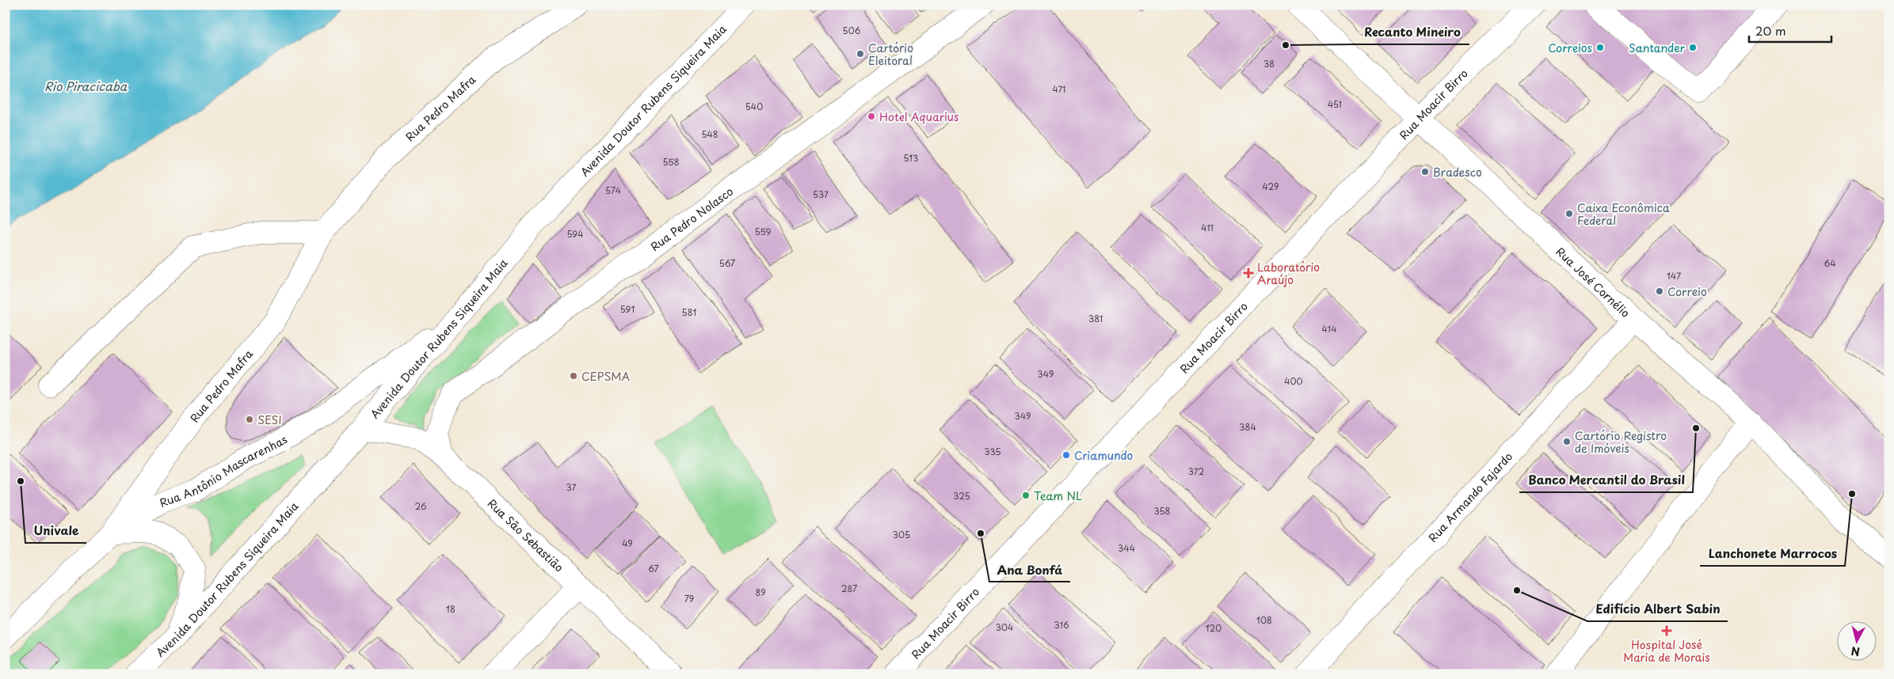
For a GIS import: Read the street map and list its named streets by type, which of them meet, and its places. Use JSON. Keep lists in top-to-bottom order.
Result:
{
  "streets": {
    "street": [
      "Avenida Doutor Rubens Siqueira Maia",
      "Rua Moacir Birro",
      "Rua Pedro Mafra",
      "Rua Pedro Nolasco",
      "Rua José Cornélio",
      "Rua Antônio Mascarenhas",
      "Rua Armando Fajardo",
      "Rua São Sebastião"
    ]
  },
  "crossings": [
    ["Avenida Doutor Rubens Siqueira Maia", "Rua Antônio Mascarenhas"],
    ["Avenida Doutor Rubens Siqueira Maia", "Rua São Sebastião"],
    ["Rua Moacir Birro", "Rua José Cornélio"],
    ["Rua Pedro Mafra", "Rua Antônio Mascarenhas"],
    ["Rua Pedro Nolasco", "Rua São Sebastião"],
    ["Rua José Cornélio", "Rua Armando Fajardo"]
  ],
  "water": ["Rio Piracicaba"],
  "places": {
    "other": [
      "Recanto Mineiro",
      "Correios",
      "Santander",
      "Cartório Eleitoral",
      "Hotel Aquarius",
      "Bradesco",
      "Caixa Econômica Federal",
      "Correio",
      "CEPSMA",
      "SESI",
      "Banco Mercantil do Brasil",
      "Cartório Registro de Imóveis",
      "Criamundo",
      "Univale",
      "Lanchonete Marrocos",
      "Team NL",
      "Ana Bonfá",
      "Edifício Albert Sabin"
    ],
    "health": ["Laboratório Araújo", "Hospital José Maria de Morais"]
  },
  "house_numbers": [
    "506",
    "38",
    "471",
    "451",
    "540",
    "548",
    "513",
    "558",
    "429",
    "574",
    "537",
    "411",
    "559",
    "594",
    "567",
    "64",
    "147",
    "591",
    "581",
    "381",
    "414",
    "349",
    "400",
    "349",
    "384",
    "335",
    "372",
    "37",
    "325",
    "26",
    "358",
    "305",
    "49",
    "344",
    "67",
    "287",
    "89",
    "79",
    "18",
    "108",
    "316",
    "304",
    "120"
  ],
  "scale_bar": "20 m",
  "north": "bottom"
}
